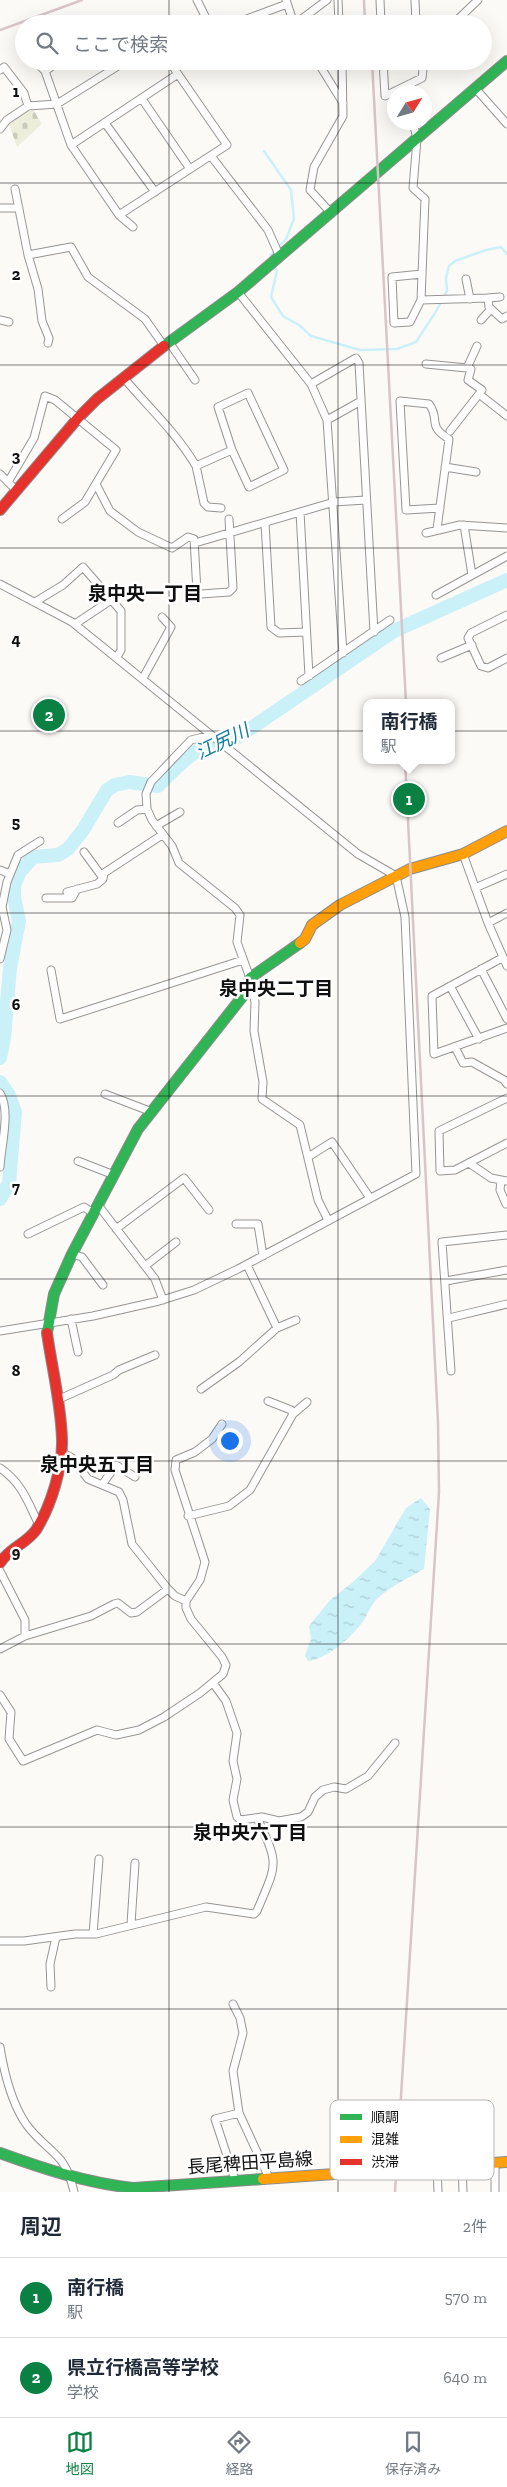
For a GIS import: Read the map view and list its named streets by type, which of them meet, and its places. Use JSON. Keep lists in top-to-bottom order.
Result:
{
  "streets": {
    "street": ["長尾稗田平島線"]
  },
  "districts": [
    "泉中央一丁目",
    "泉中央二丁目",
    "泉中央五丁目",
    "泉中央六丁目"
  ],
  "water": ["江尻川"],
  "legend": ["順調", "混雑", "渋滞"],
  "north": "top right",
  "page": {
    "search": "ここで検索",
    "pins": ["2", "1"],
    "popup": ["南行橋", "駅"],
    "heading": ["周辺", "2件"],
    "list": [
      {
        "mark": "1",
        "name": "南行橋",
        "note": "駅",
        "value": "570 m"
      },
      {
        "mark": "2",
        "name": "県立行橋高等学校",
        "note": "学校",
        "value": "640 m"
      }
    ],
    "nav": ["地図", "経路", "保存済み"]
  },
  "grid": {
    "rows": [
      "1",
      "2",
      "3",
      "4",
      "5",
      "6",
      "7",
      "8",
      "9"
    ]
  }
}
